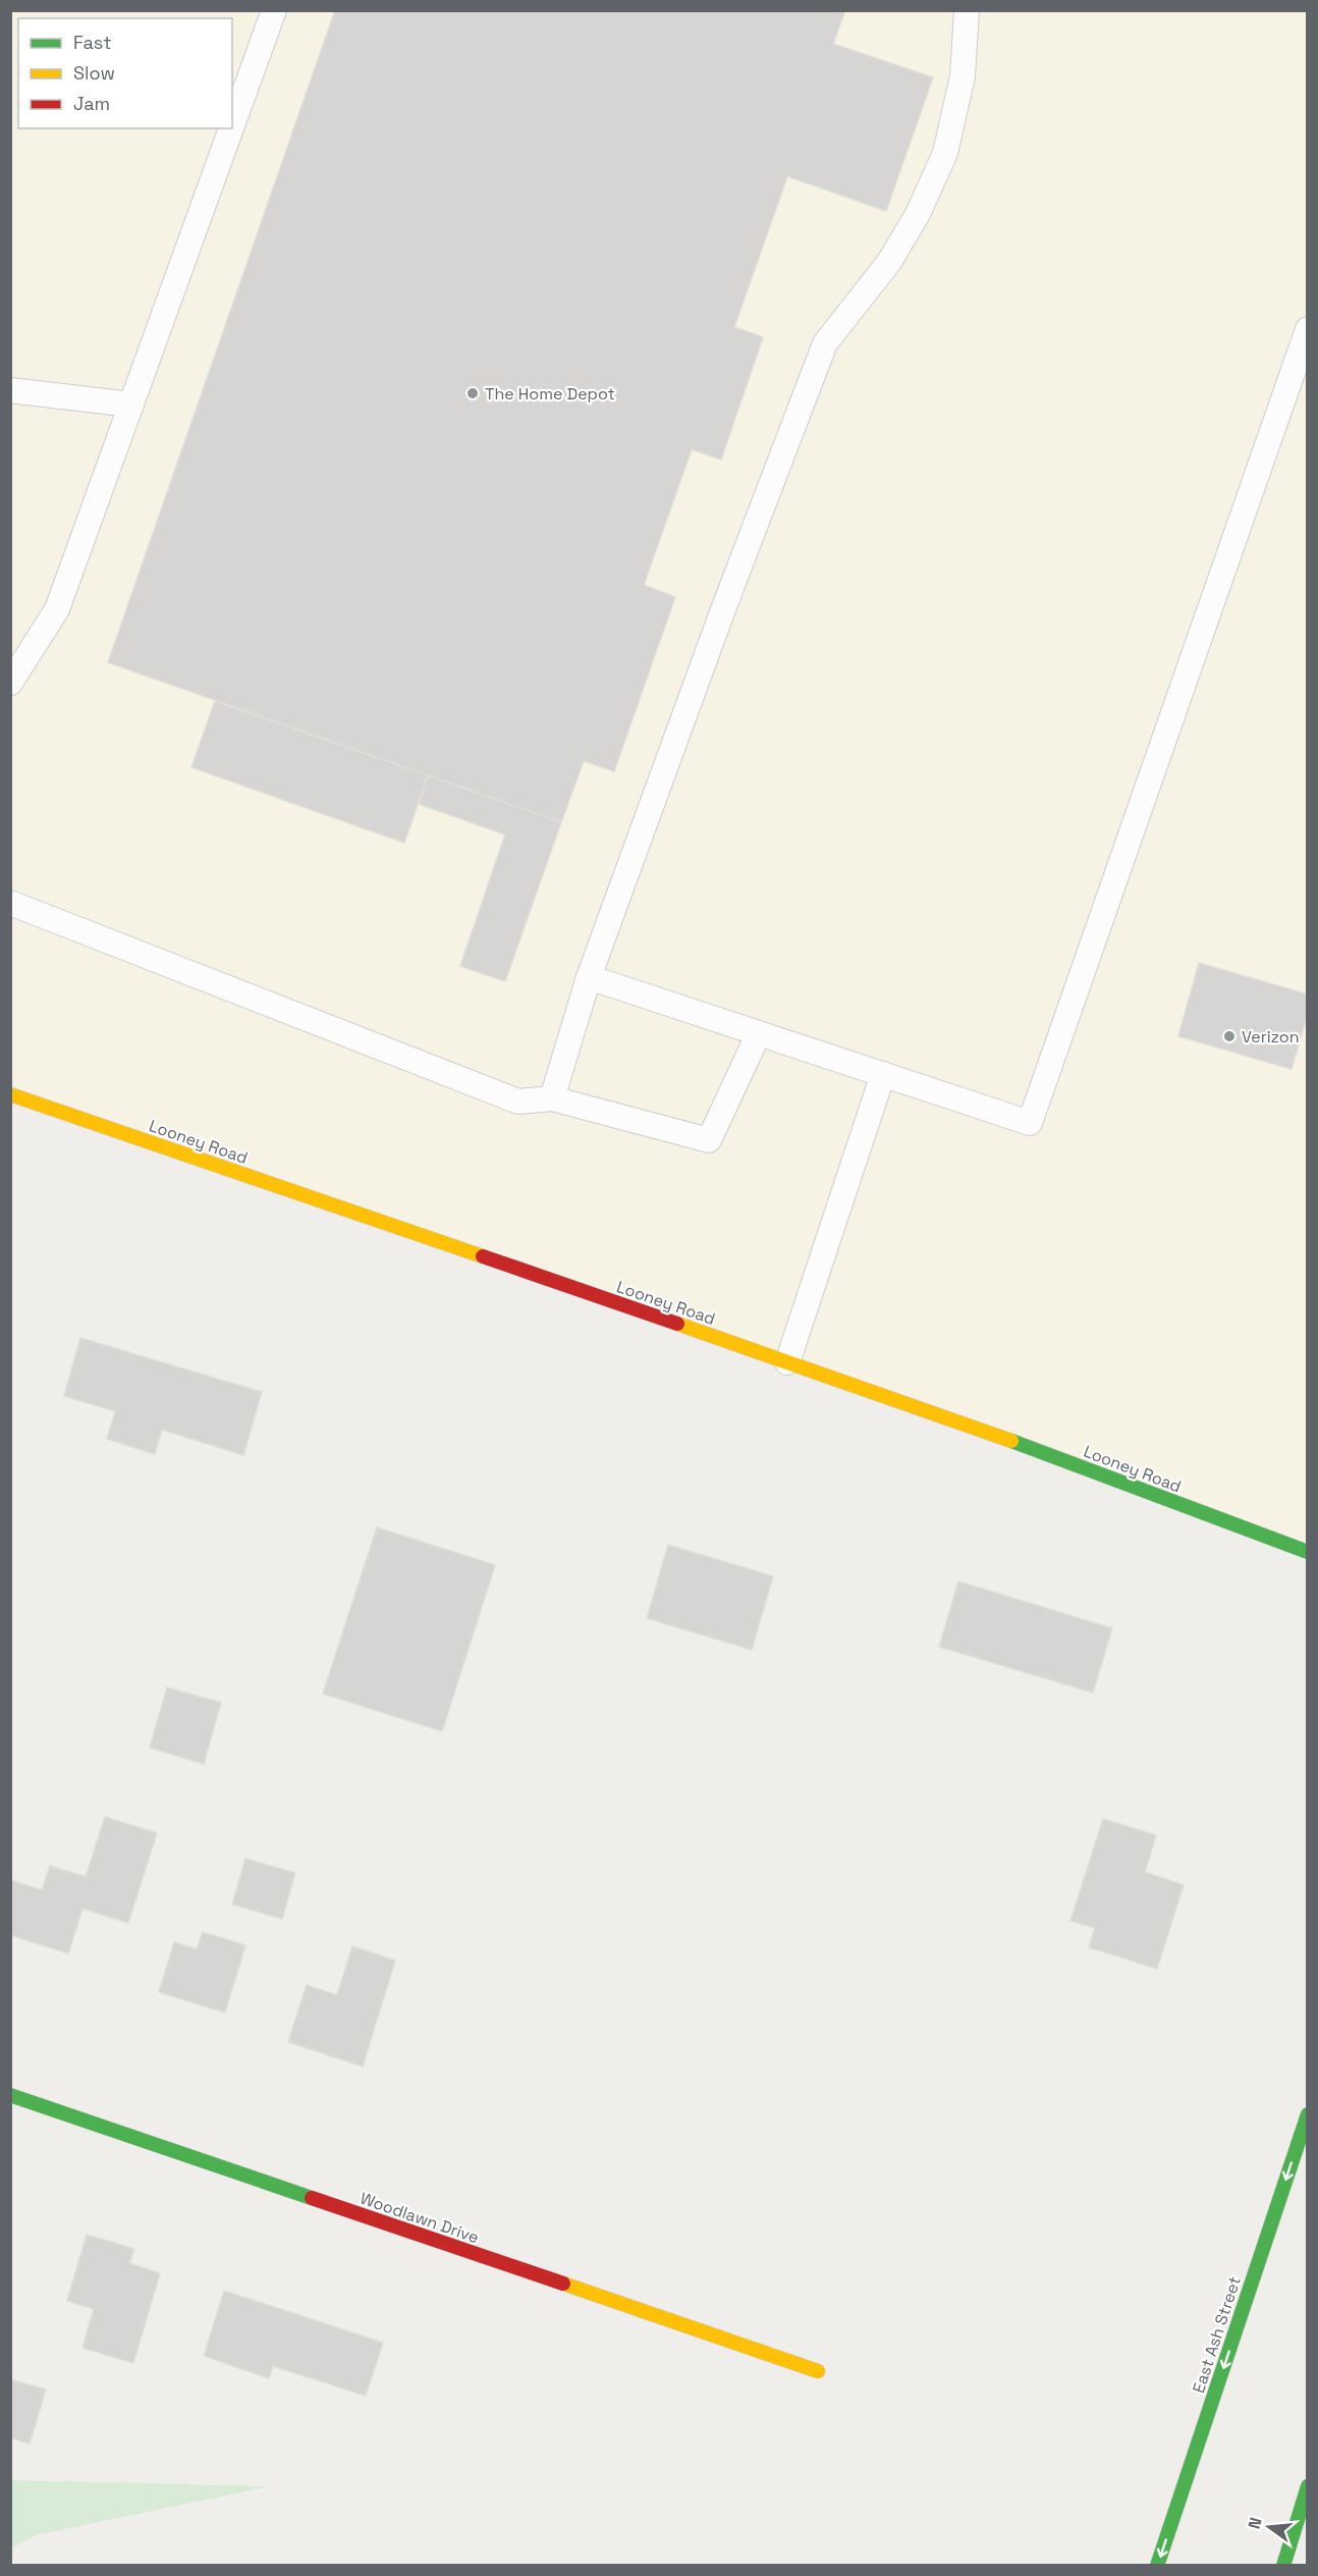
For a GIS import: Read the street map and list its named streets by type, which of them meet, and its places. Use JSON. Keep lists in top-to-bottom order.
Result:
{
  "streets": {
    "street": ["Looney Road", "Woodlawn Drive", "East Ash Street"]
  },
  "one_way": ["East Ash Street"],
  "places": ["The Home Depot", "Verizon"],
  "legend": ["Fast", "Slow", "Jam"],
  "north": "left"
}
